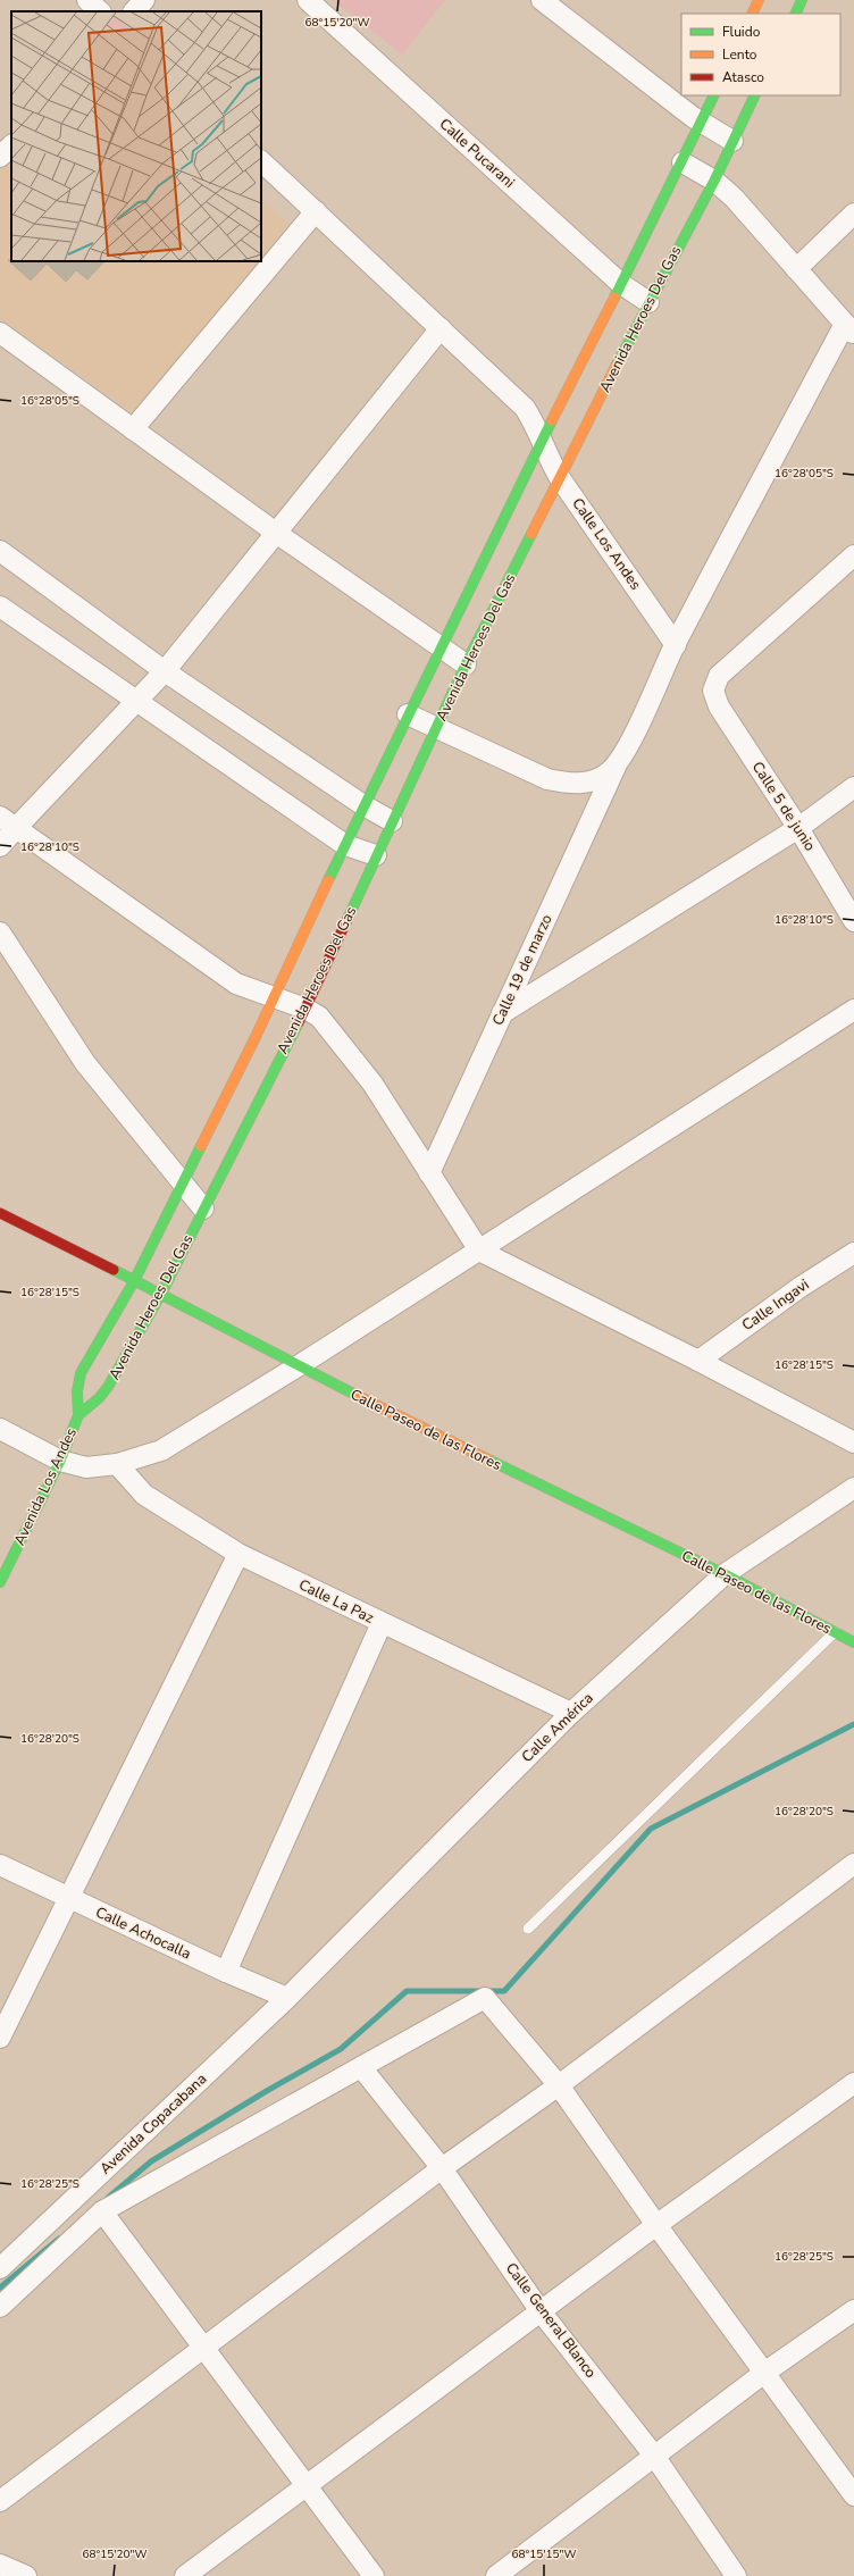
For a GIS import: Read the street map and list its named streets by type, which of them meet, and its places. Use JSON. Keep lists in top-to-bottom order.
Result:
{
  "streets": {
    "street": [
      "Calle Pucarani",
      "Avenida Heroes Del Gas",
      "Calle Los Andes",
      "Calle 5 de junio",
      "Calle 19 de marzo",
      "Calle Ingavi",
      "Calle Paseo de las Flores",
      "Avenida Los Andes",
      "Calle La Paz",
      "Calle América",
      "Calle Achocalla",
      "Avenida Copacabana",
      "Calle General Blanco"
    ]
  },
  "crossings": [
    ["Calle Pucarani", "Avenida Heroes Del Gas"],
    ["Avenida Heroes Del Gas", "Calle Los Andes"],
    ["Avenida Heroes Del Gas", "Calle Paseo de las Flores"],
    ["Avenida Heroes Del Gas", "Avenida Los Andes"],
    ["Calle Los Andes", "Calle 19 de marzo"],
    ["Calle Paseo de las Flores", "Calle América"],
    ["Calle La Paz", "Calle América"],
    ["Calle América", "Calle Achocalla"],
    ["Calle América", "Avenida Copacabana"],
    ["Calle Achocalla", "Avenida Copacabana"]
  ],
  "legend": ["Fluido", "Lento", "Atasco"],
  "coordinates": [
    "68°15'20\"W",
    "16°28'05\"S",
    "16°28'10\"S",
    "16°28'15\"S",
    "16°28'20\"S",
    "16°28'25\"S",
    "68°15'15\"W"
  ]
}
